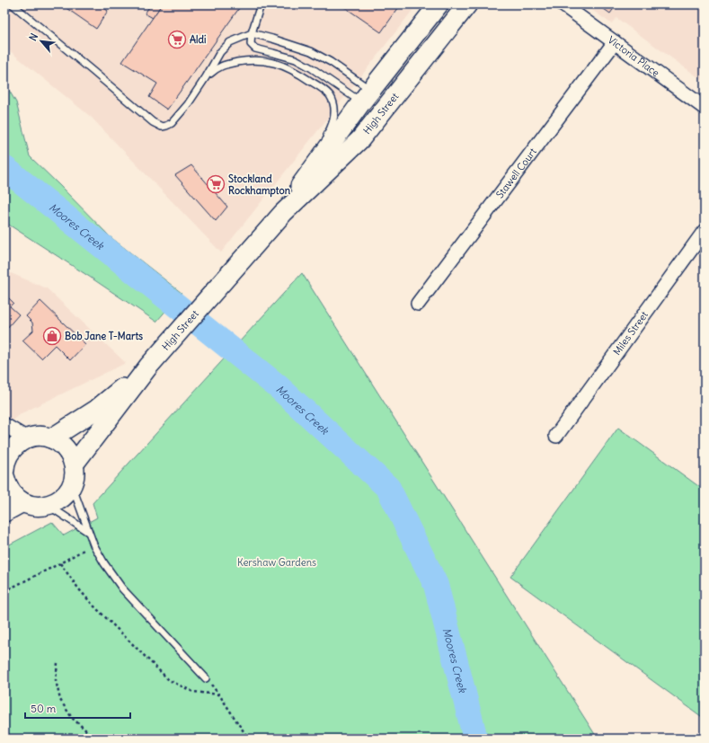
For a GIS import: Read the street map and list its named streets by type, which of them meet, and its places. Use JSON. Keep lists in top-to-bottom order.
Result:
{
  "streets": {
    "main road": ["High Street"],
    "street": ["Victoria Place", "Stawell Court", "Miles Street"]
  },
  "crossings": [
    ["Victoria Place", "Stawell Court"]
  ],
  "water": ["Moores Creek"],
  "parks": ["Kershaw Gardens"],
  "places": {
    "supermarket": ["Aldi", "Stockland Rockhampton"],
    "shop": ["Bob Jane T-Marts"]
  },
  "scale_bar": "50 m",
  "north": "top left"
}
